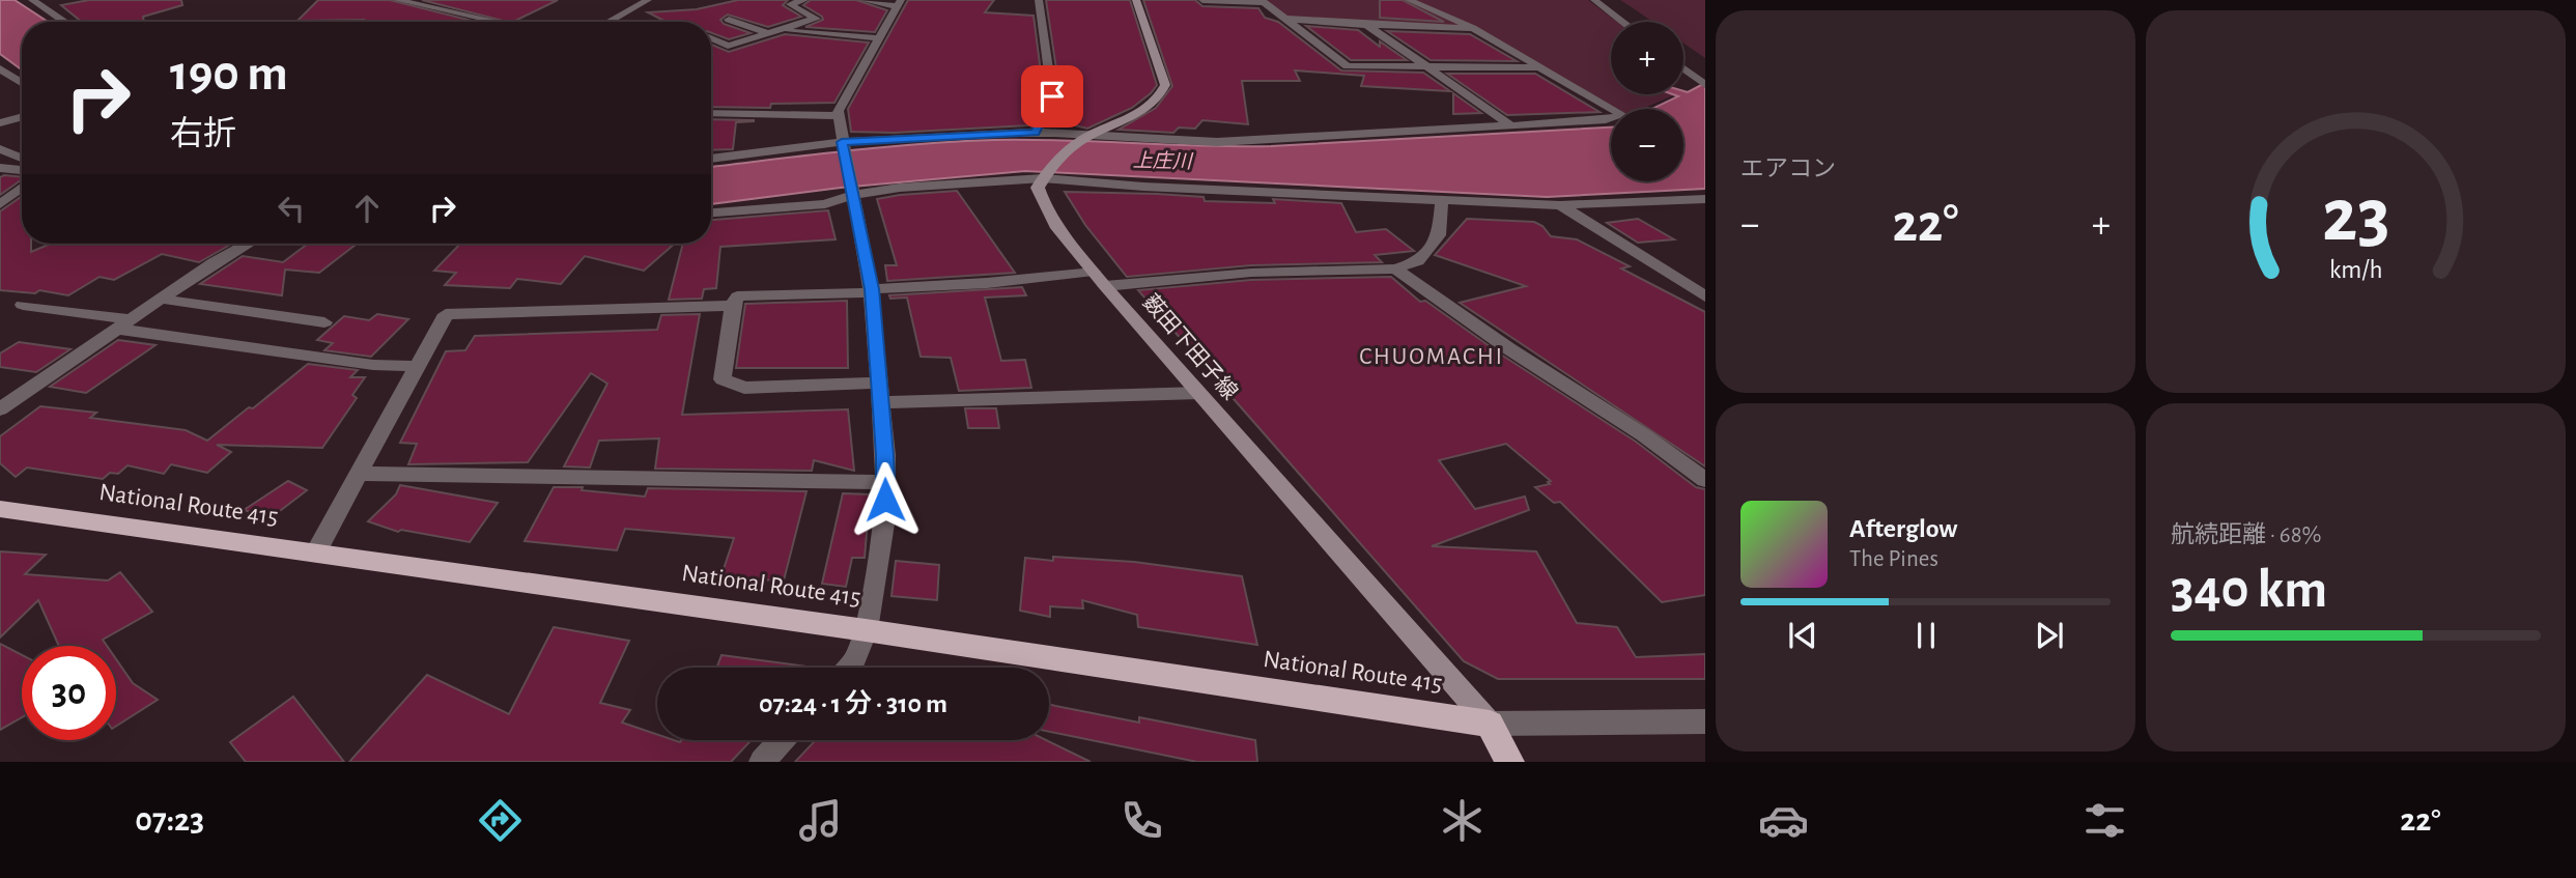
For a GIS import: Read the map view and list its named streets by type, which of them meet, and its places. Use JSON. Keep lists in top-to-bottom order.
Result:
{
  "streets": {
    "highway": ["National Route 415"],
    "main road": ["薮田下田子線"]
  },
  "crossings": [
    ["薮田下田子線", "National Route 415"]
  ],
  "districts": ["CHUOMACHI"],
  "water": ["上庄川"],
  "page": {
    "tile": [
      "エアコン",
      ["航続距離 · 68%", "340 km"]
    ],
    "map_buttons": ["+", "−"],
    "turn": ["190 m", "右折"],
    "heat": ["−", "22°", "+"],
    "song": ["Afterglow", "The Pines"],
    "limit": "30",
    "trip": "07:24 · 1 分 · 310 m",
    "tabs": ["07:23", "22°"],
    "gauge": ["23", "km/h"]
  }
}
